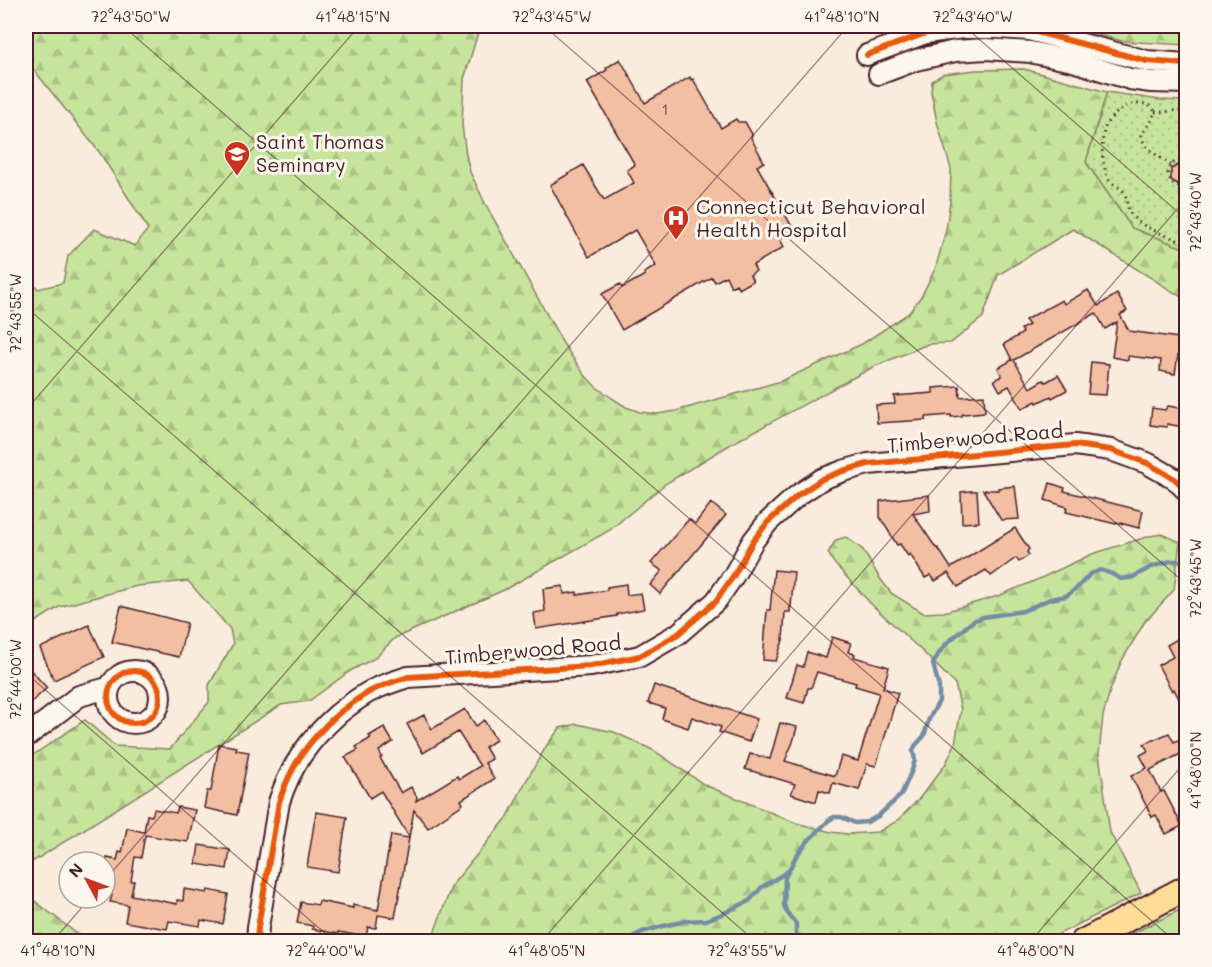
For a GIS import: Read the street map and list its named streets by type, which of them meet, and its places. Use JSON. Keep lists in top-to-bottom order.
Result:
{
  "streets": {
    "street": ["Timberwood Road"]
  },
  "places": {
    "school or university": ["Saint Thomas Seminary"],
    "hospital": ["Connecticut Behavioral Health Hospital"]
  },
  "house_numbers": ["1"],
  "north": "top left",
  "coordinates": [
    "72°43'50\"W",
    "41°48'15\"N",
    "72°43'45\"W",
    "41°48'10\"N",
    "72°43'40\"W",
    "72°43'55\"W",
    "72°44'00\"W",
    "41°48'00\"N",
    "41°48'05\"N"
  ]
}
